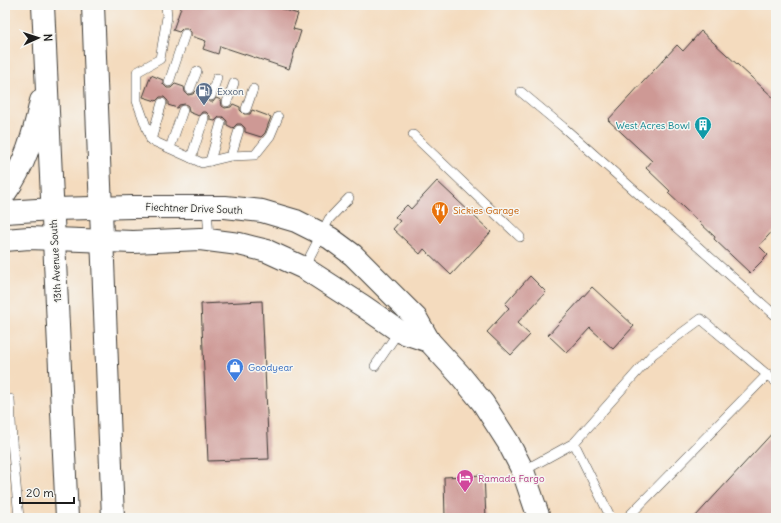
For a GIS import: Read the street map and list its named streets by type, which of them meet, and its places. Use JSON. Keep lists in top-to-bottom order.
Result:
{
  "streets": {
    "street": ["Fiechtner Drive South", "13th Avenue South"]
  },
  "crossings": [
    ["Fiechtner Drive South", "13th Avenue South"]
  ],
  "places": {
    "fuel station": ["Exxon"],
    "building": ["West Acres Bowl"],
    "restaurant": ["Sickies Garage"],
    "shop": ["Goodyear"],
    "hotel": ["Ramada Fargo"]
  },
  "scale_bar": "20 m",
  "north": "right"
}
